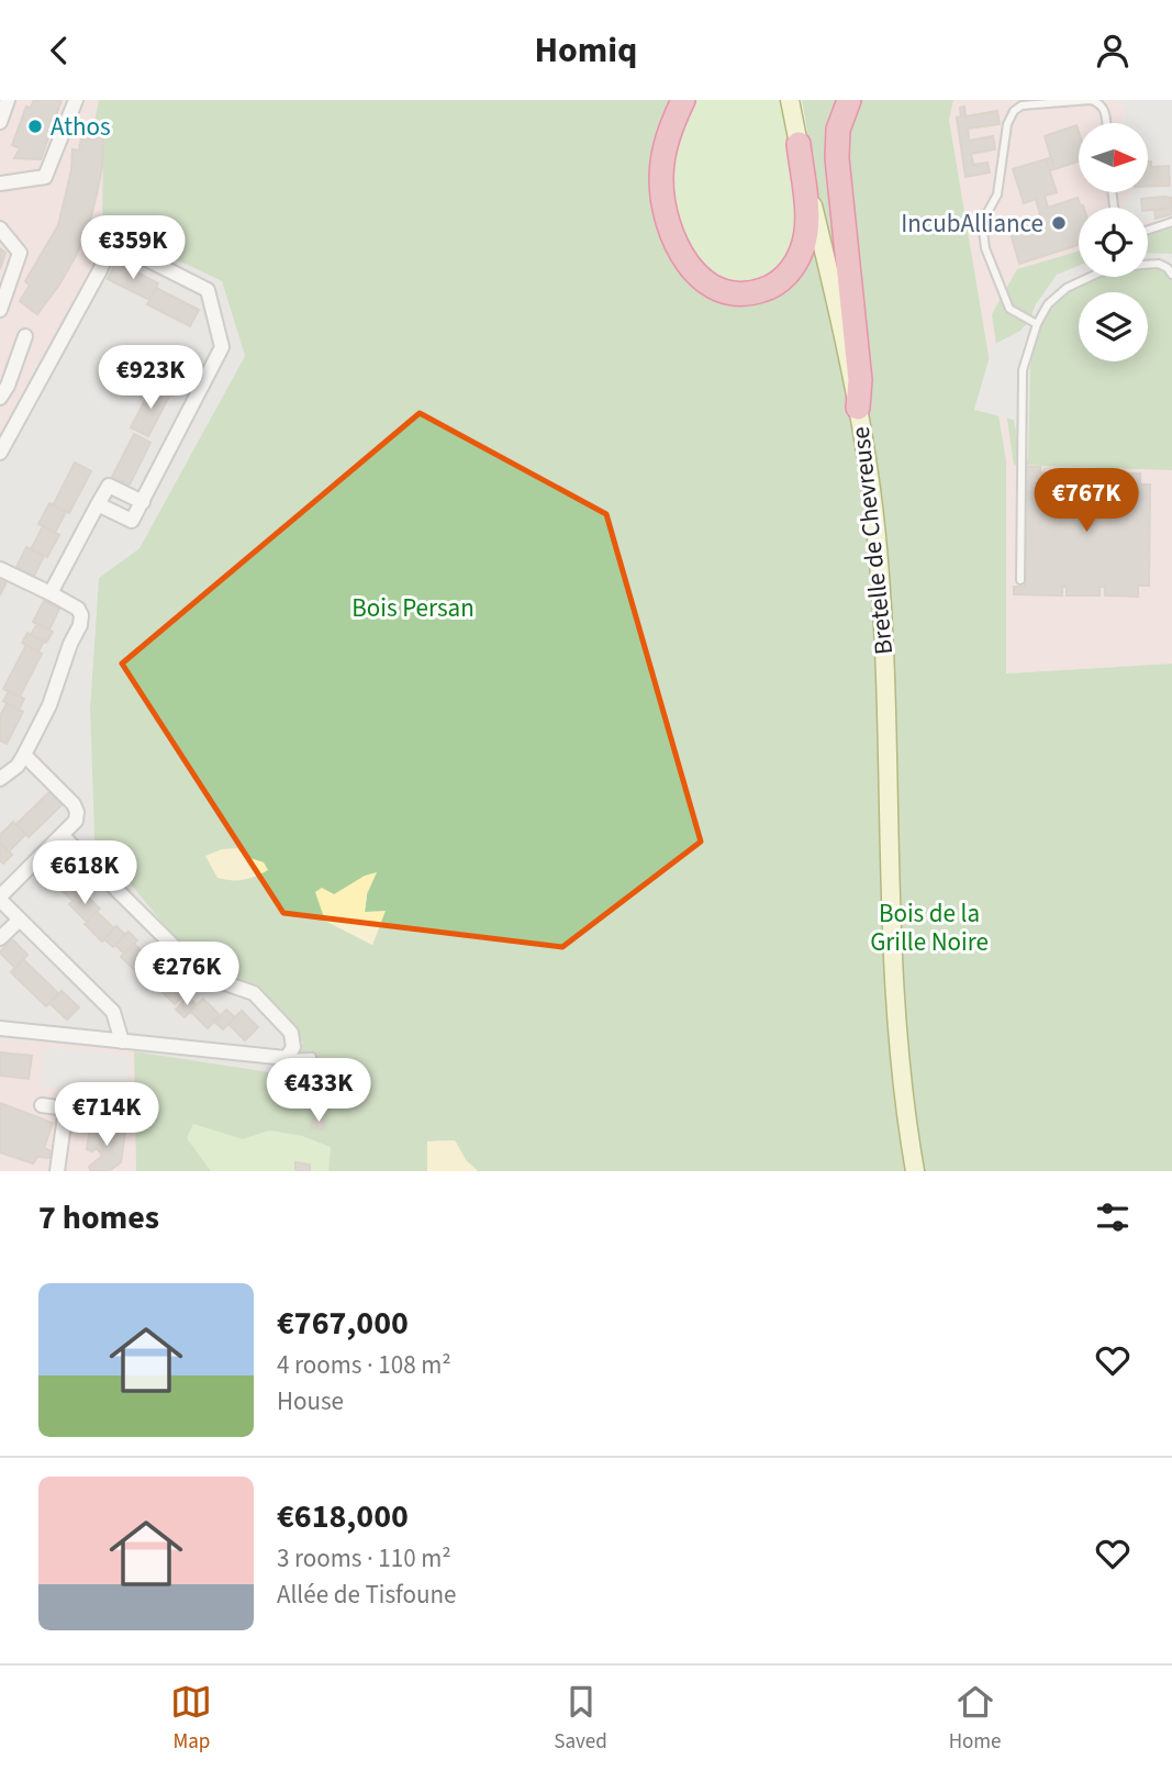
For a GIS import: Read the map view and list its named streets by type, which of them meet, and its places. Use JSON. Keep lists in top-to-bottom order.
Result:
{
  "streets": {
    "main road": ["Bretelle de Chevreuse"]
  },
  "parks": ["Bois Persan", "Bois de la Grille Noire"],
  "places": ["Athos", "IncubAlliance"],
  "north": "right",
  "page": {
    "header": "Homiq",
    "price": [
      "€359K",
      "€923K",
      "€767K",
      "€618K",
      "€276K",
      "€433K",
      "€714K"
    ],
    "heading": "7 homes",
    "list": [
      {
        "name": "€767,000",
        "note": "4 rooms · 108 m² · House"
      },
      {
        "name": "€618,000",
        "note": "3 rooms · 110 m² · Allée de Tisfoune"
      }
    ],
    "tabs": ["Map", "Saved", "Home"]
  }
}
